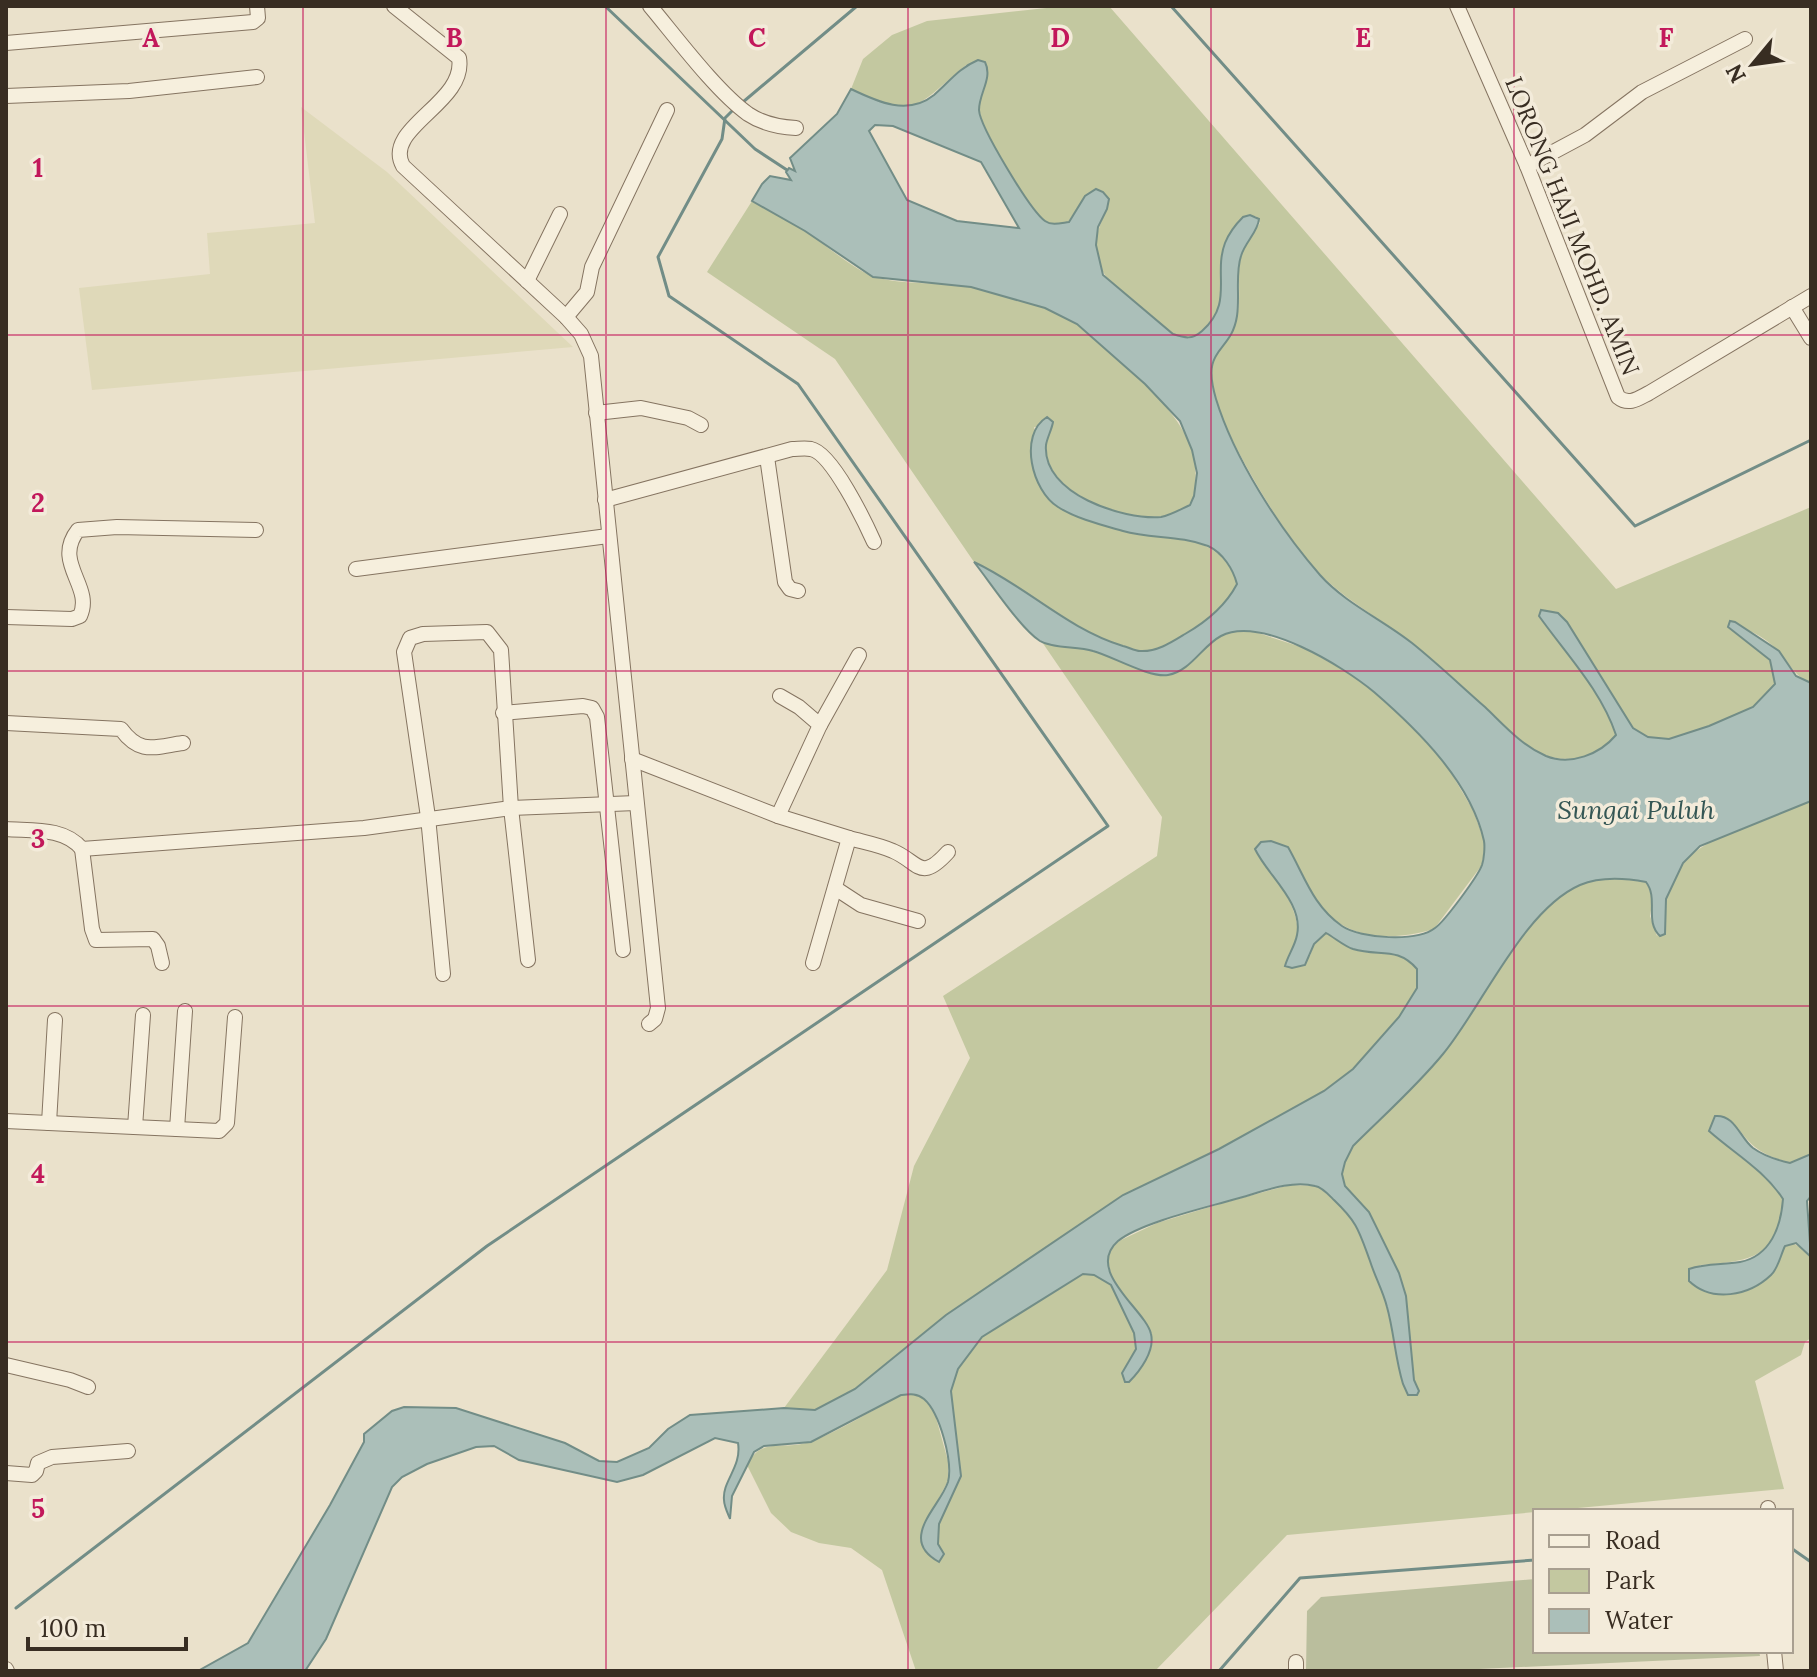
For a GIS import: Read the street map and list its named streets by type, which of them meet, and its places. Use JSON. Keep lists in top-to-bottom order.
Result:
{
  "streets": {
    "street": ["LORONG HAJI MOHD. AMIN"]
  },
  "water": ["Sungai Puluh"],
  "legend": ["Road", "Park", "Water"],
  "scale_bar": "100 m",
  "north": "bottom left",
  "grid": {
    "columns": [
      "A",
      "B",
      "C",
      "D",
      "E",
      "F"
    ],
    "rows": [
      "1",
      "2",
      "3",
      "4",
      "5"
    ]
  }
}
